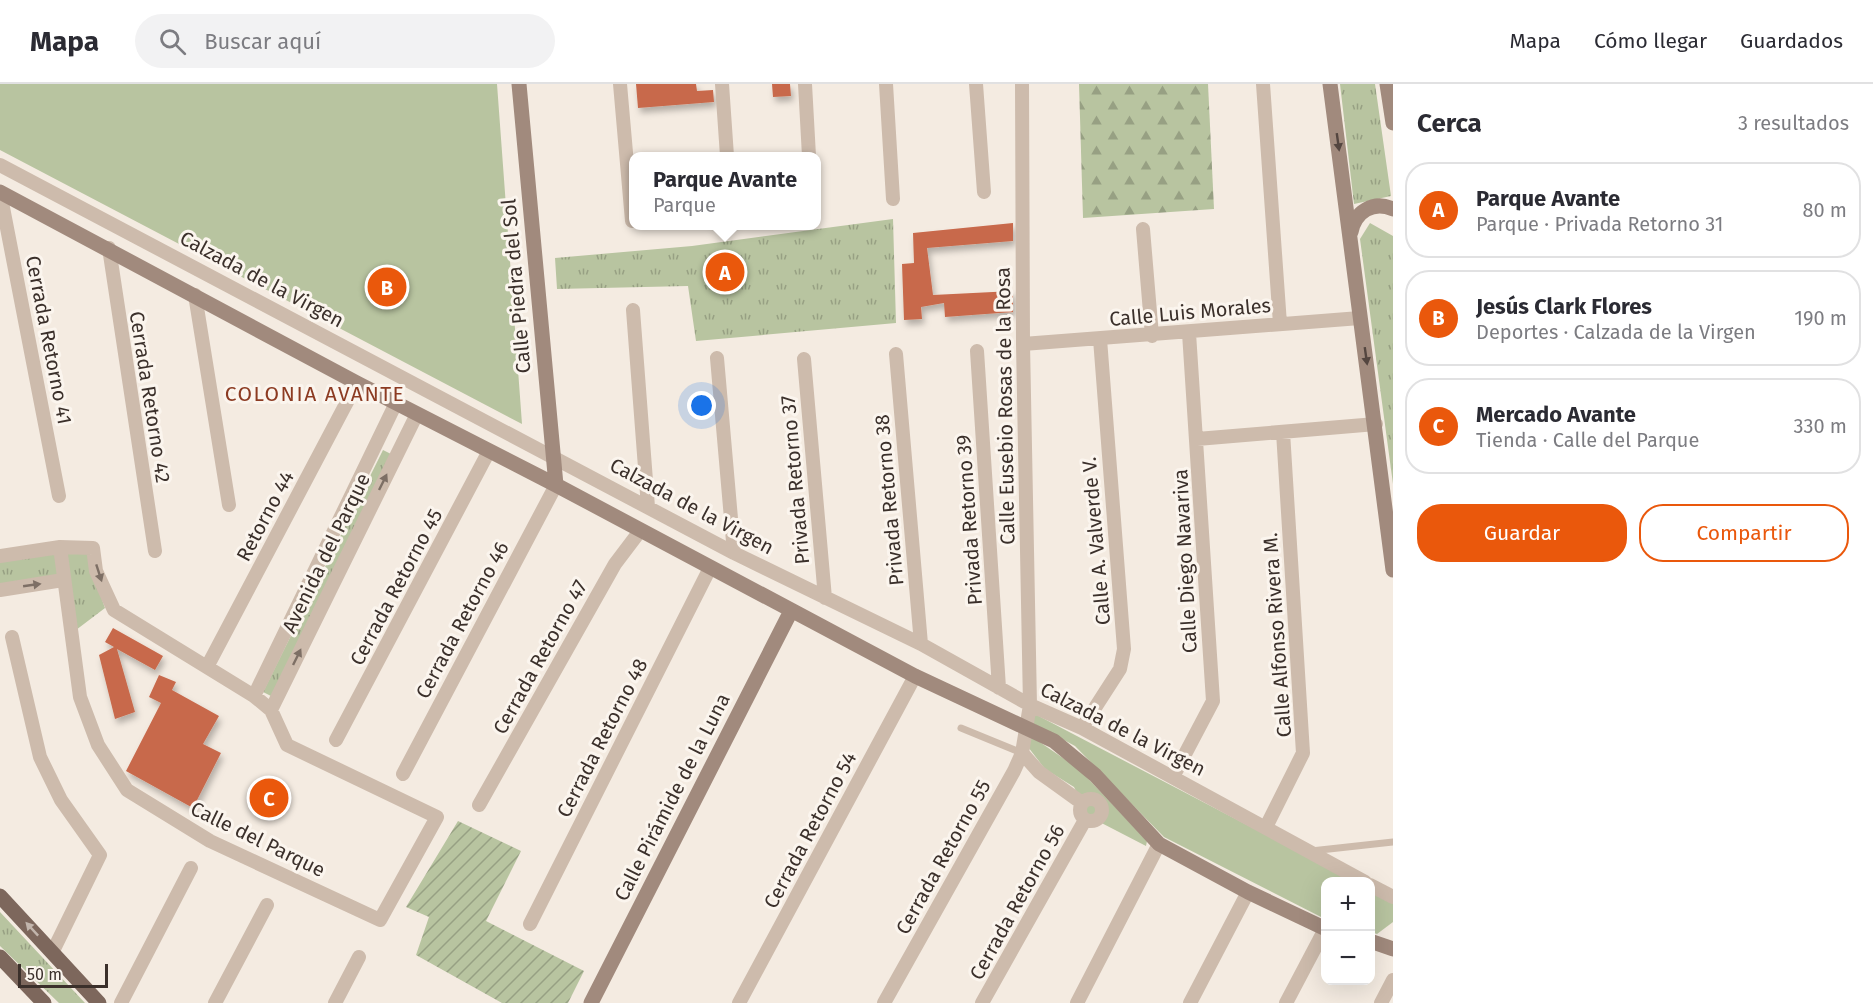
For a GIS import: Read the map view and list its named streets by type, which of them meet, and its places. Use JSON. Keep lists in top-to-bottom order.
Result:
{
  "streets": {
    "main road": ["Calle Piedra del Sol", "Calle Pirámide de la Luna"],
    "street": [
      "Calzada de la Virgen",
      "Calle Luis Morales",
      "Cerrada Retorno 41",
      "Cerrada Retorno 42",
      "Calle Eusebio Rosas de la Rosa",
      "Privada Retorno 37",
      "Privada Retorno 38",
      "Retorno 44",
      "Privada Retorno 39",
      "Calle A. Valverde V.",
      "Avenida del Parque",
      "Calle Diego Navariva",
      "Cerrada Retorno 45",
      "Cerrada Retorno 46",
      "Calle Alfonso Rivera M.",
      "Cerrada Retorno 47",
      "Cerrada Retorno 48",
      "Cerrada Retorno 54",
      "Calle del Parque",
      "Cerrada Retorno 55",
      "Cerrada Retorno 56"
    ]
  },
  "crossings": [
    ["Calzada de la Virgen", "Calle Piedra del Sol"],
    ["Calzada de la Virgen", "Calle Eusebio Rosas de la Rosa"],
    ["Calzada de la Virgen", "Privada Retorno 37"],
    ["Calzada de la Virgen", "Privada Retorno 38"],
    ["Calzada de la Virgen", "Privada Retorno 39"],
    ["Calzada de la Virgen", "Calle A. Valverde V."],
    ["Calzada de la Virgen", "Calle Diego Navariva"],
    ["Calzada de la Virgen", "Calle Alfonso Rivera M."],
    ["Calle Piedra del Sol", "Cerrada Retorno 46"],
    ["Calle Luis Morales", "Calle Eusebio Rosas de la Rosa"],
    ["Calle Luis Morales", "Calle A. Valverde V."],
    ["Calle Luis Morales", "Calle Diego Navariva"],
    ["Calle Eusebio Rosas de la Rosa", "Cerrada Retorno 55"],
    ["Avenida del Parque", "Calle del Parque"]
  ],
  "districts": ["COLONIA AVANTE"],
  "scale_bar": "50 m",
  "page": {
    "header": "Mapa",
    "search": "Buscar aquí",
    "nav": ["Mapa", "Cómo llegar", "Guardados"],
    "heading": ["Cerca", "3 resultados"],
    "popup": ["Parque Avante", "Parque"],
    "list": [
      {
        "mark": "A",
        "name": "Parque Avante",
        "note": "Parque · Privada Retorno 31",
        "value": "80 m"
      },
      {
        "mark": "B",
        "name": "Jesús Clark Flores",
        "note": "Deportes · Calzada de la Virgen",
        "value": "190 m"
      },
      {
        "mark": "C",
        "name": "Mercado Avante",
        "note": "Tienda · Calle del Parque",
        "value": "330 m"
      }
    ],
    "pins": ["A", "B", "C"],
    "buttons": ["Guardar", "Compartir"],
    "map_buttons": ["+", "−"],
    "scale": "50 m"
  }
}
